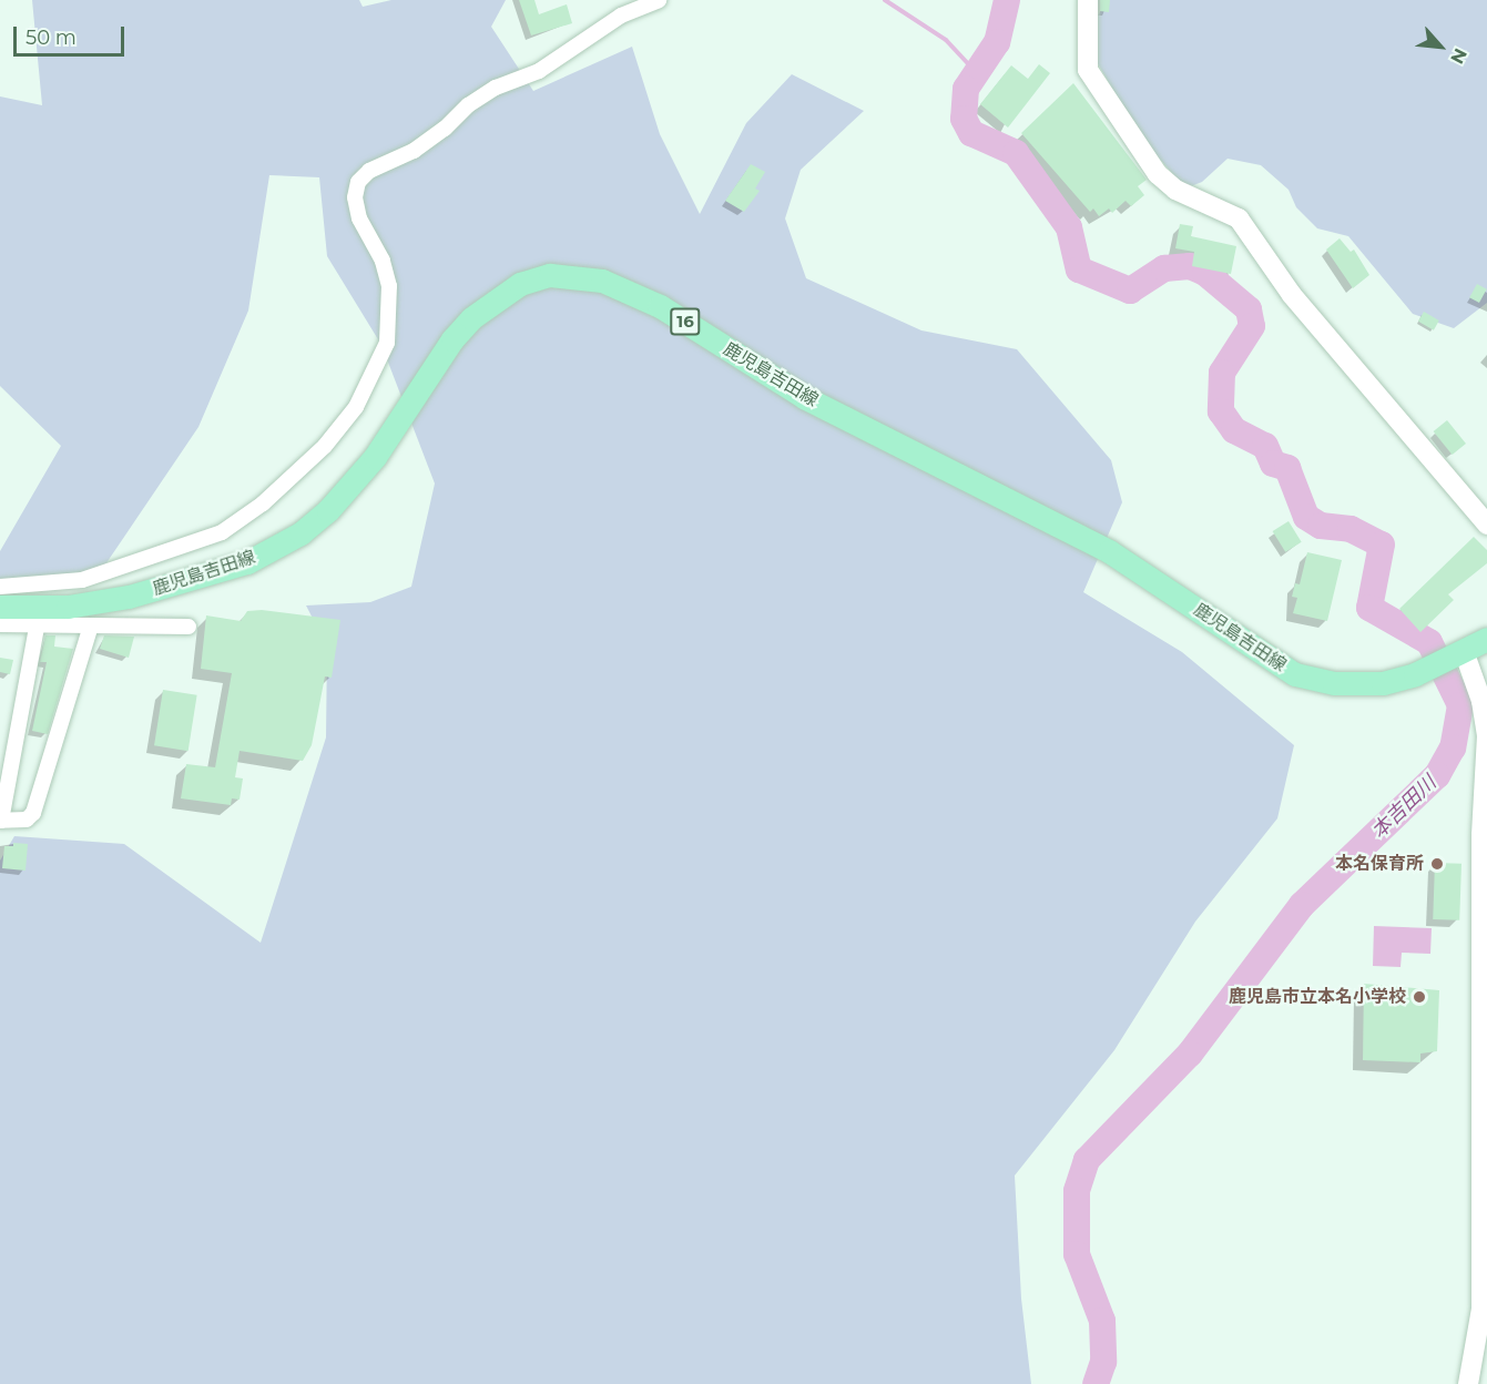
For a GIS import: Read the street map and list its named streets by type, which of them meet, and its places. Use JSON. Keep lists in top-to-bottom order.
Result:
{
  "streets": {
    "main road": ["16", "鹿児島吉田線"]
  },
  "water": ["本吉田川"],
  "places": ["本名保育所", "鹿児島市立本名小学校"],
  "scale_bar": "50 m",
  "north": "bottom right"
}
